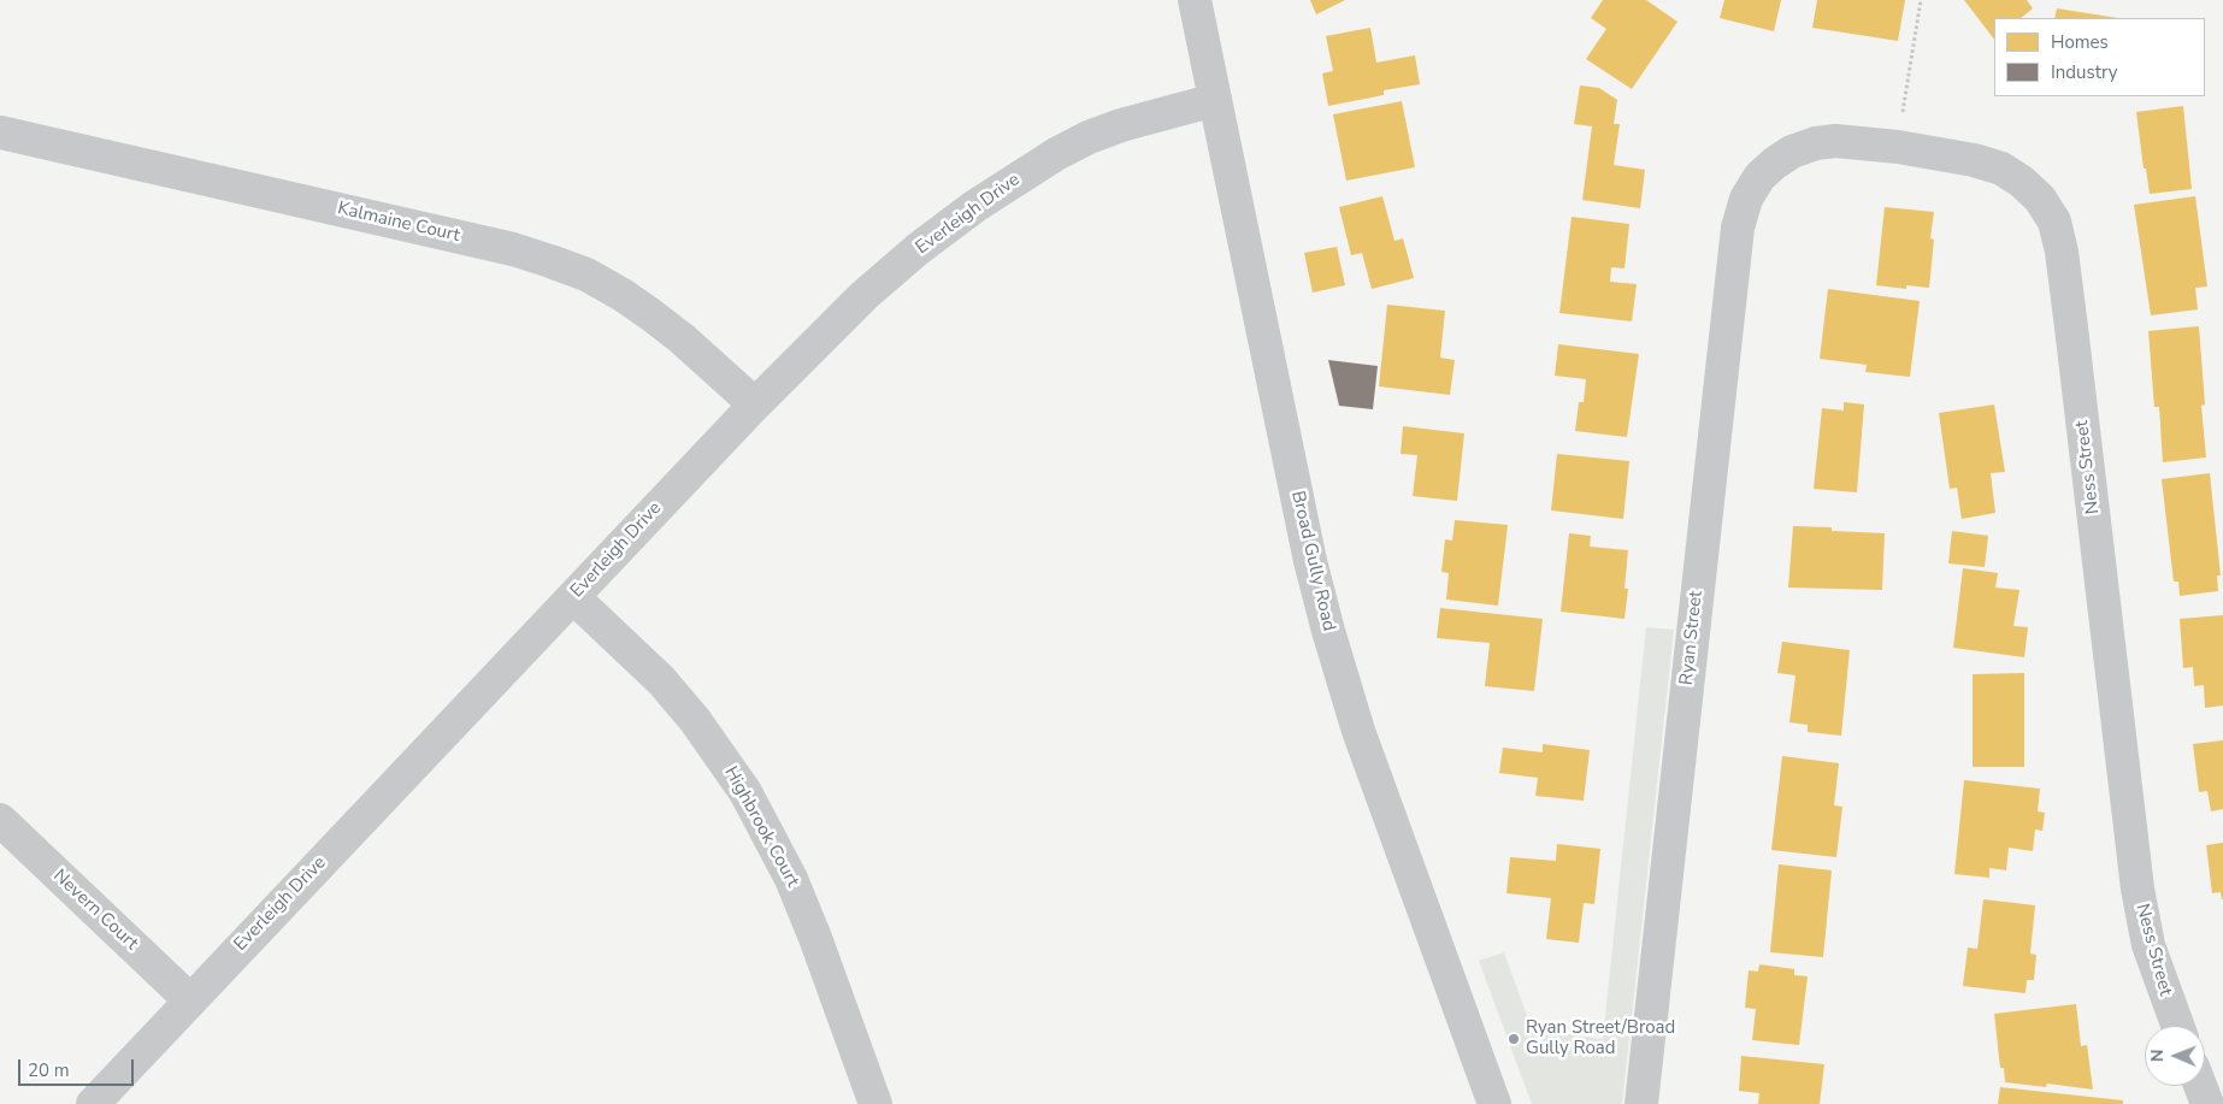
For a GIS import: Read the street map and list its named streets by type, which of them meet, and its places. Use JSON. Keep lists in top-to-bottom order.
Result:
{
  "streets": {
    "street": [
      "Everleigh Drive",
      "Kalmaine Court",
      "Ness Street",
      "Broad Gully Road",
      "Ryan Street",
      "Highbrook Court",
      "Nevern Court"
    ]
  },
  "crossings": [
    ["Everleigh Drive", "Kalmaine Court"],
    ["Everleigh Drive", "Broad Gully Road"],
    ["Everleigh Drive", "Highbrook Court"],
    ["Everleigh Drive", "Nevern Court"],
    ["Ness Street", "Ryan Street"]
  ],
  "places": ["Ryan Street/Broad Gully Road"],
  "legend": ["Homes", "Industry"],
  "scale_bar": "20 m",
  "north": "left"
}
